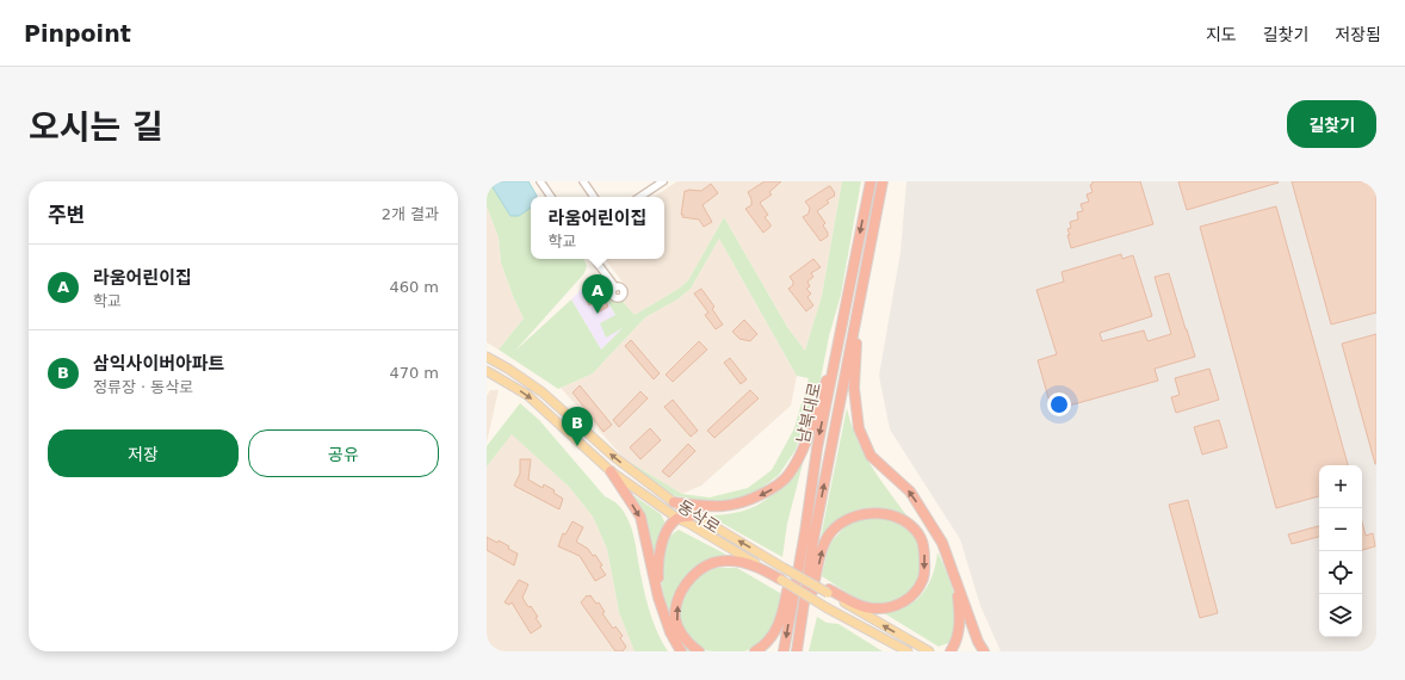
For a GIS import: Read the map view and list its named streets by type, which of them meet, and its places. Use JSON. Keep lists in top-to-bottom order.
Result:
{
  "streets": {
    "highway": ["남북대로"],
    "main road": ["동삭로"]
  },
  "page": {
    "header": "Pinpoint",
    "nav": ["지도", "길찾기", "저장됨"],
    "title": "오시는 길",
    "buttons": [
      "길찾기",
      ["저장", "공유"]
    ],
    "heading": ["주변", "2개 결과"],
    "popup": ["라움어린이집", "학교"],
    "list": [
      {
        "mark": "A",
        "name": "라움어린이집",
        "note": "학교",
        "value": "460 m"
      },
      {
        "mark": "B",
        "name": "삼익사이버아파트",
        "note": "정류장 · 동삭로",
        "value": "470 m"
      }
    ],
    "pins": ["A", "B"],
    "map_buttons": ["+", "−"]
  }
}
